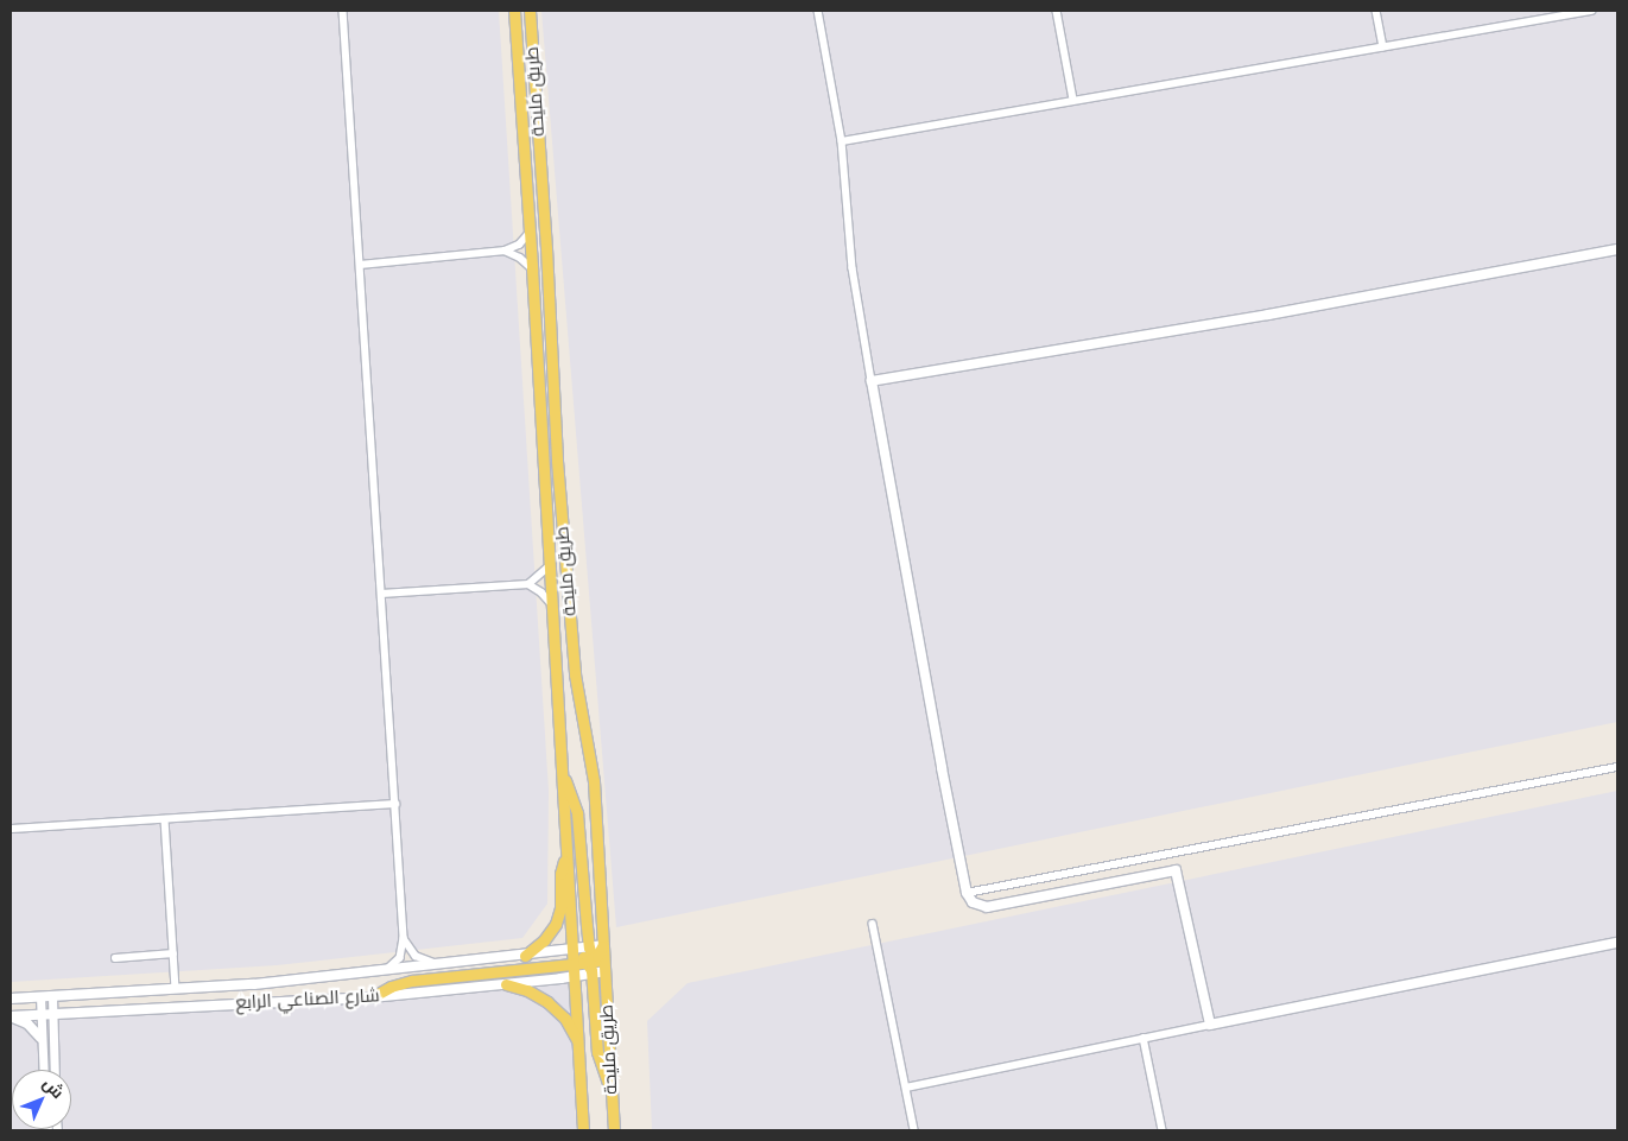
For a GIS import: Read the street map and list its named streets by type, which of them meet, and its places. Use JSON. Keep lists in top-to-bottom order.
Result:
{
  "streets": {
    "main road": ["طريق مليحة", "شارع الصناعي الرابع"]
  },
  "crossings": [
    ["طريق مليحة", "شارع الصناعي الرابع"]
  ],
  "north": "top right"
}
